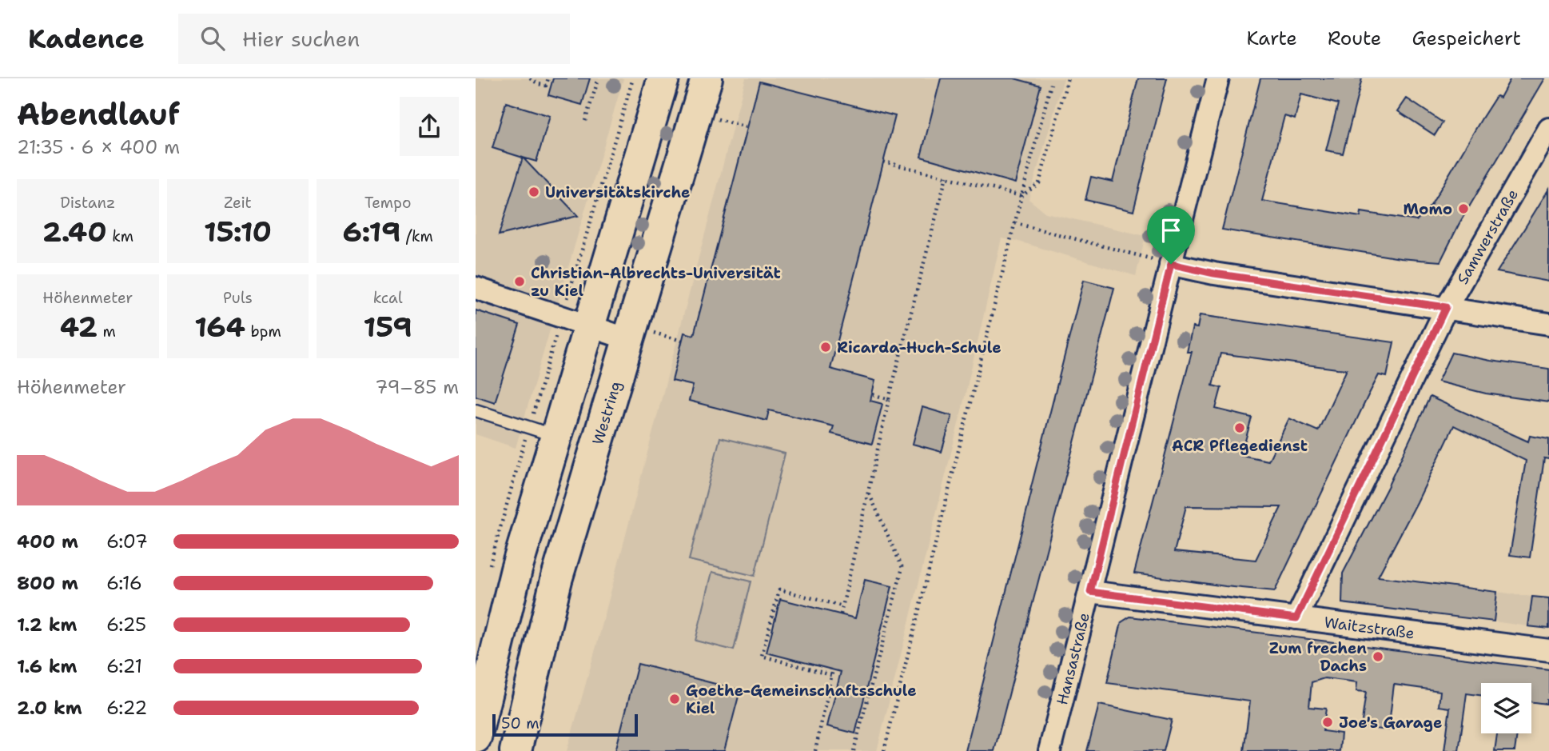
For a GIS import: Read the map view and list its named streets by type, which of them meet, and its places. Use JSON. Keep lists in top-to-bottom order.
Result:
{
  "streets": {
    "main road": ["Westring"],
    "street": ["Samwerstraße", "Waitzstraße", "Hansastraße"]
  },
  "crossings": [
    ["Samwerstraße", "Waitzstraße"],
    ["Waitzstraße", "Hansastraße"]
  ],
  "places": [
    "Universitätskirche",
    "Momo",
    "Christian-Albrechts-Universität zu Kiel",
    "Ricarda-Huch-Schule",
    "ACR Pflegedienst",
    "Zum frechen Dachs",
    "Goethe-Gemeinschaftsschule Kiel",
    "Joe's Garage"
  ],
  "scale_bar": "50 m",
  "page": {
    "header": "Kadence",
    "search": "Hier suchen",
    "nav": ["Karte", "Route", "Gespeichert"],
    "heading": ["Abendlauf", "21:35 · 6 × 400 m"],
    "stats": [
      ["Distanz", "2.40 km"],
      ["Zeit", "15:10"],
      ["Tempo", "6:19 /km"],
      ["Höhenmeter", "42 m"],
      ["Puls", "164 bpm"],
      ["kcal", "159"]
    ],
    "chart": ["Höhenmeter", "79–85 m"],
    "list": [
      {
        "name": "400 m",
        "note": "6:07"
      },
      {
        "name": "800 m",
        "note": "6:16"
      },
      {
        "name": "1.2 km",
        "note": "6:25"
      },
      {
        "name": "1.6 km",
        "note": "6:21"
      },
      {
        "name": "2.0 km",
        "note": "6:22"
      }
    ],
    "scale": "50 m"
  }
}
